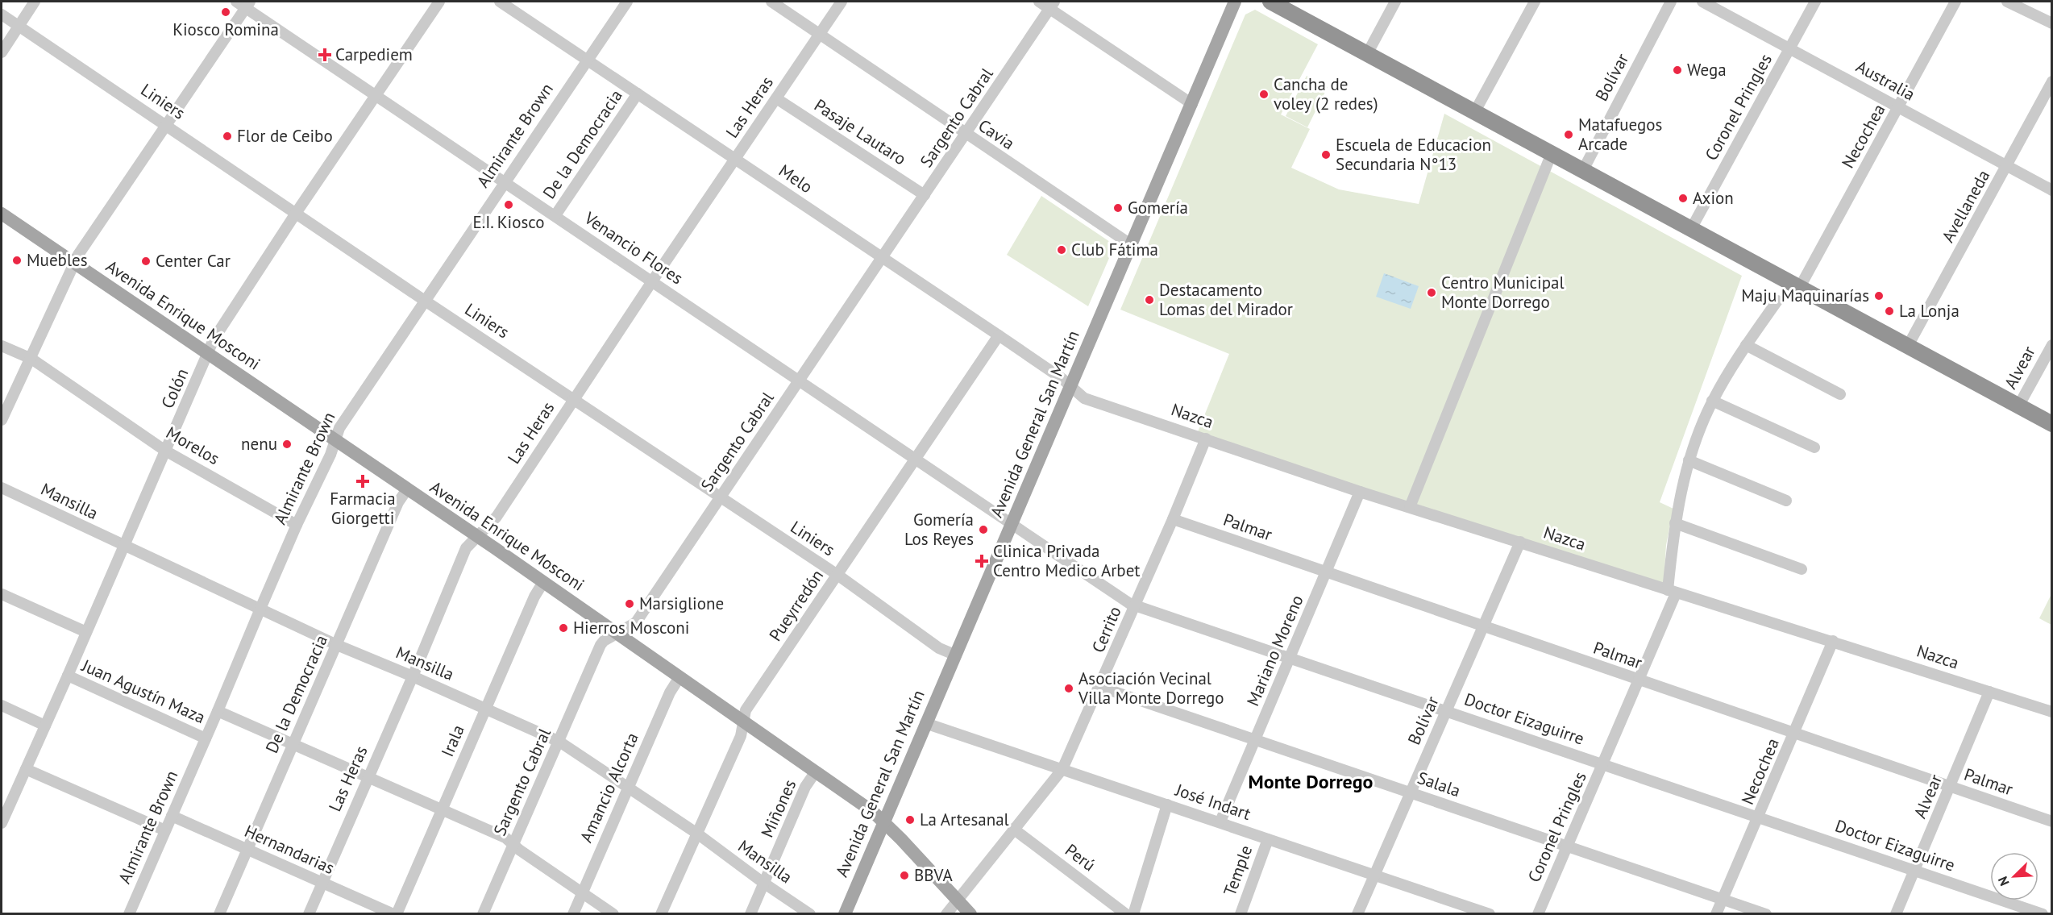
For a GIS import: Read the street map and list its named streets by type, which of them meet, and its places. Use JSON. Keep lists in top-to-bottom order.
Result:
{
  "streets": {
    "main road": ["Avenida Enrique Mosconi", "Avenida General San Martín"],
    "street": [
      "Bolívar",
      "Australia",
      "Liniers",
      "Las Heras",
      "Coronel Pringles",
      "Sargento Cabral",
      "Pasaje Lautaro",
      "Cavia",
      "Almirante Brown",
      "Necochea",
      "De la Democracia",
      "Melo",
      "Avellaneda",
      "Venancio Flores",
      "Alvear",
      "Colón",
      "Nazca",
      "Morelos",
      "Mansilla",
      "Palmar",
      "Pueyrredón",
      "Cerrito",
      "Mariano Moreno",
      "Juan Agustín Maza",
      "Doctor Eizaguirre",
      "Irala",
      "Salala",
      "Amancio Alcorta",
      "José Indart",
      "Miñones",
      "Hernandarias",
      "Perú",
      "Temple"
    ]
  },
  "crossings": [
    ["Bolívar", "Nazca"],
    ["Bolívar", "Palmar"],
    ["Bolívar", "Doctor Eizaguirre"],
    ["Bolívar", "Salala"],
    ["Bolívar", "José Indart"],
    ["Australia", "Coronel Pringles"],
    ["Australia", "Necochea"],
    ["Australia", "Avellaneda"],
    ["Liniers", "Las Heras"],
    ["Liniers", "Sargento Cabral"],
    ["Liniers", "Almirante Brown"],
    ["Liniers", "Colón"],
    ["Liniers", "Avenida General San Martín"],
    ["Liniers", "Pueyrredón"],
    ["Las Heras", "Pasaje Lautaro"],
    ["Las Heras", "Cavia"],
    ["Las Heras", "Melo"],
    ["Las Heras", "Venancio Flores"],
    ["Las Heras", "Avenida Enrique Mosconi"],
    ["Las Heras", "Mansilla"],
    ["Las Heras", "Juan Agustín Maza"],
    ["Las Heras", "Hernandarias"],
    ["Coronel Pringles", "Nazca"],
    ["Coronel Pringles", "Palmar"],
    ["Coronel Pringles", "Doctor Eizaguirre"],
    ["Coronel Pringles", "Salala"],
    ["Sargento Cabral", "Pasaje Lautaro"],
    ["Sargento Cabral", "Cavia"],
    ["Sargento Cabral", "Melo"],
    ["Sargento Cabral", "Venancio Flores"],
    ["Sargento Cabral", "Avenida Enrique Mosconi"],
    ["Sargento Cabral", "Mansilla"],
    ["Sargento Cabral", "Juan Agustín Maza"],
    ["Cavia", "Avenida General San Martín"],
    ["Almirante Brown", "Melo"],
    ["Almirante Brown", "Venancio Flores"],
    ["Almirante Brown", "Avenida Enrique Mosconi"],
    ["Almirante Brown", "Morelos"],
    ["Almirante Brown", "Mansilla"],
    ["Almirante Brown", "Juan Agustín Maza"],
    ["Almirante Brown", "Hernandarias"],
    ["Necochea", "Nazca"],
    ["Necochea", "Palmar"],
    ["Necochea", "Doctor Eizaguirre"],
    ["Necochea", "Salala"],
    ["De la Democracia", "Melo"],
    ["De la Democracia", "Venancio Flores"],
    ["De la Democracia", "Avenida Enrique Mosconi"],
    ["De la Democracia", "Mansilla"],
    ["De la Democracia", "Juan Agustín Maza"],
    ["De la Democracia", "Hernandarias"],
    ["Melo", "Nazca"],
    ["Melo", "Avenida General San Martín"],
    ["Melo", "Pueyrredón"],
    ["Venancio Flores", "Colón"],
    ["Venancio Flores", "Avenida General San Martín"],
    ["Venancio Flores", "Pueyrredón"],
    ["Venancio Flores", "Doctor Eizaguirre"],
    ["Avenida Enrique Mosconi", "Colón"],
    ["Avenida Enrique Mosconi", "Avenida General San Martín"],
    ["Avenida Enrique Mosconi", "Pueyrredón"],
    ["Avenida Enrique Mosconi", "Cerrito"],
    ["Avenida Enrique Mosconi", "Irala"],
    ["Avenida Enrique Mosconi", "Amancio Alcorta"],
    ["Avenida Enrique Mosconi", "Miñones"],
    ["Alvear", "Nazca"],
    ["Alvear", "Palmar"],
    ["Alvear", "Doctor Eizaguirre"],
    ["Colón", "Morelos"],
    ["Colón", "Mansilla"],
    ["Colón", "Juan Agustín Maza"],
    ["Nazca", "Avenida General San Martín"],
    ["Nazca", "Cerrito"],
    ["Nazca", "Mariano Moreno"],
    ["Avenida General San Martín", "Doctor Eizaguirre"],
    ["Avenida General San Martín", "José Indart"],
    ["Mansilla", "Pueyrredón"],
    ["Mansilla", "Irala"],
    ["Mansilla", "Amancio Alcorta"],
    ["Mansilla", "Miñones"],
    ["Palmar", "Cerrito"],
    ["Palmar", "Mariano Moreno"],
    ["Cerrito", "Doctor Eizaguirre"],
    ["Cerrito", "Salala"],
    ["Cerrito", "José Indart"],
    ["Cerrito", "Perú"],
    ["Mariano Moreno", "Doctor Eizaguirre"],
    ["Mariano Moreno", "Salala"],
    ["Mariano Moreno", "José Indart"],
    ["Juan Agustín Maza", "Irala"],
    ["Juan Agustín Maza", "Amancio Alcorta"],
    ["Irala", "Hernandarias"],
    ["José Indart", "Temple"]
  ],
  "districts": ["Monte Dorrego"],
  "places": {
    "other": [
      "Kiosco Romina",
      "Wega",
      "Cancha de voley (2 redes)",
      "Matafuegos Arcade",
      "Flor de Ceibo",
      "Escuela de Educacion Secundaria N°13",
      "Axion",
      "E.I. Kiosco",
      "Gomería",
      "Club Fátima",
      "Muebles",
      "Center Car",
      "Centro Municipal Monte Dorrego",
      "Maju Maquinarías",
      "Destacamento Lomas del Mirador",
      "La Lonja",
      "nenu",
      "Gomería Los Reyes",
      "Marsiglione",
      "Hierros Mosconi",
      "Asociación Vecinal Villa Monte Dorrego",
      "La Artesanal",
      "BBVA"
    ],
    "health": ["Carpediem", "Farmacia Giorgetti", "Clinica Privada Centro Medico Arbet"]
  },
  "north": "bottom left"
}
